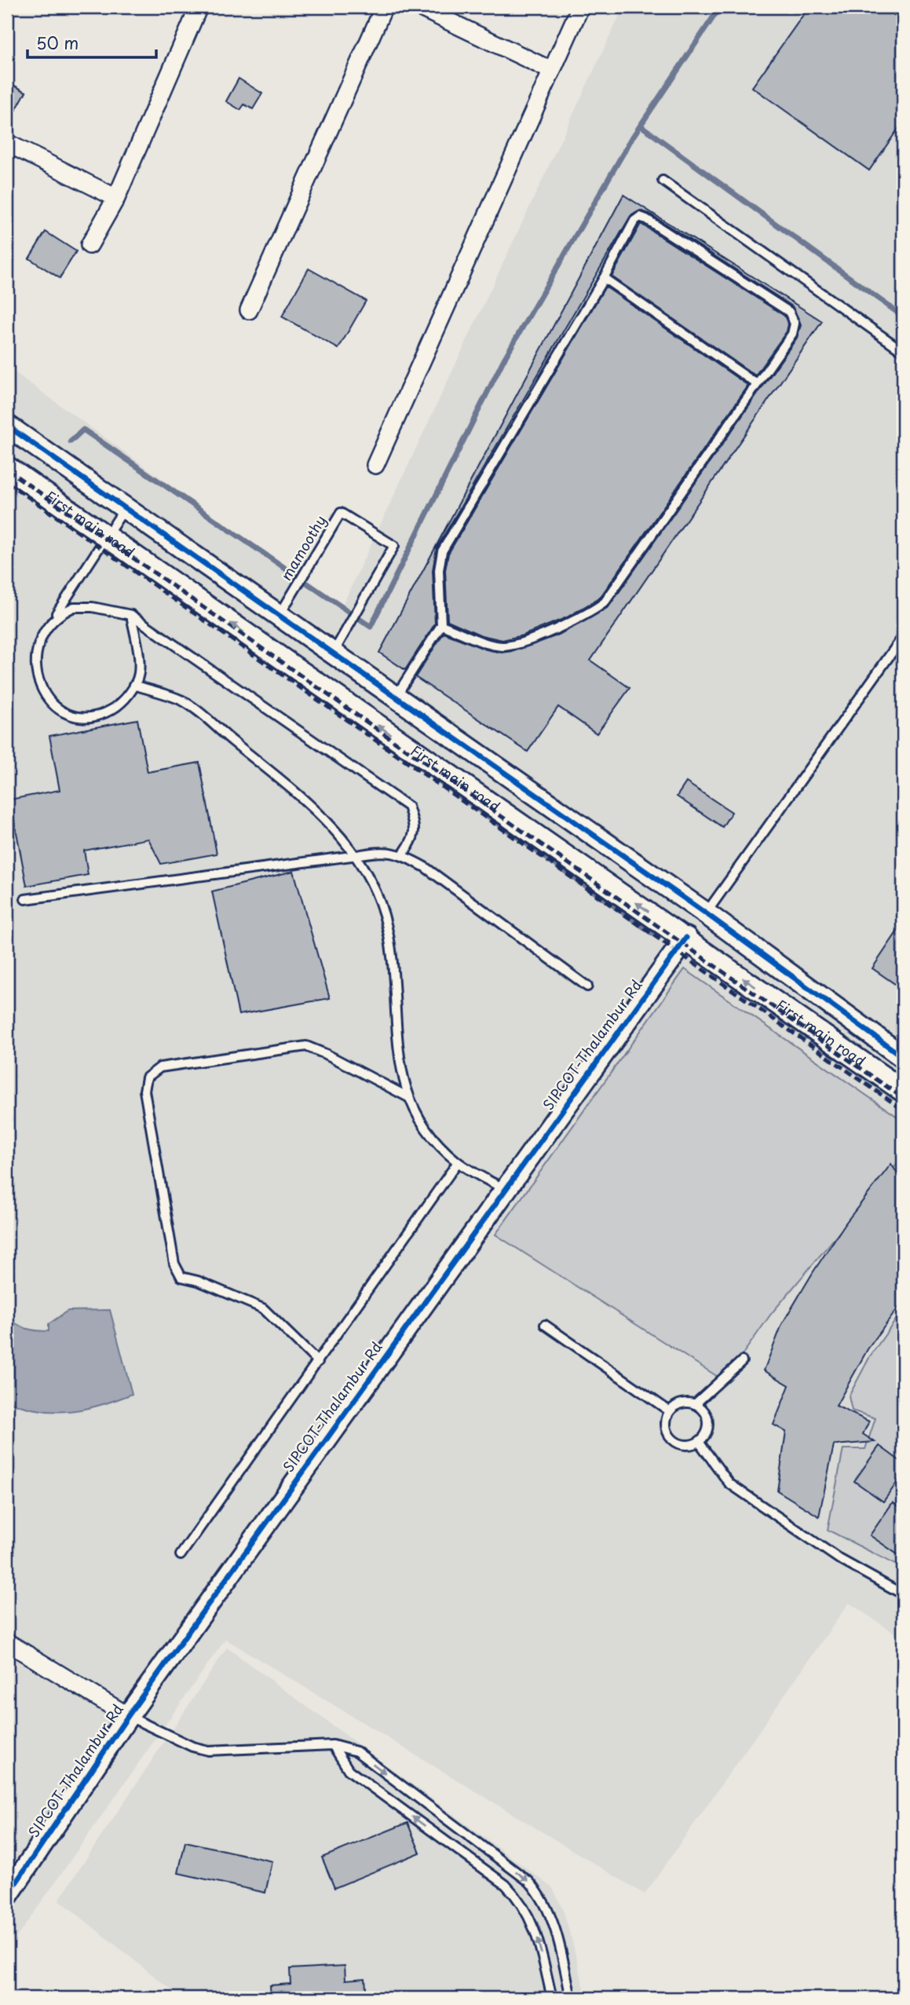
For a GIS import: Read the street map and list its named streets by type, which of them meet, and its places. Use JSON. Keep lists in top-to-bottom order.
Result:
{
  "streets": {
    "street": ["First main road", "SIPCOT-Thalambur Rd"],
    "lane": ["mamoothy"]
  },
  "crossings": [
    ["First main road", "SIPCOT-Thalambur Rd"]
  ],
  "scale_bar": "50 m"
}
